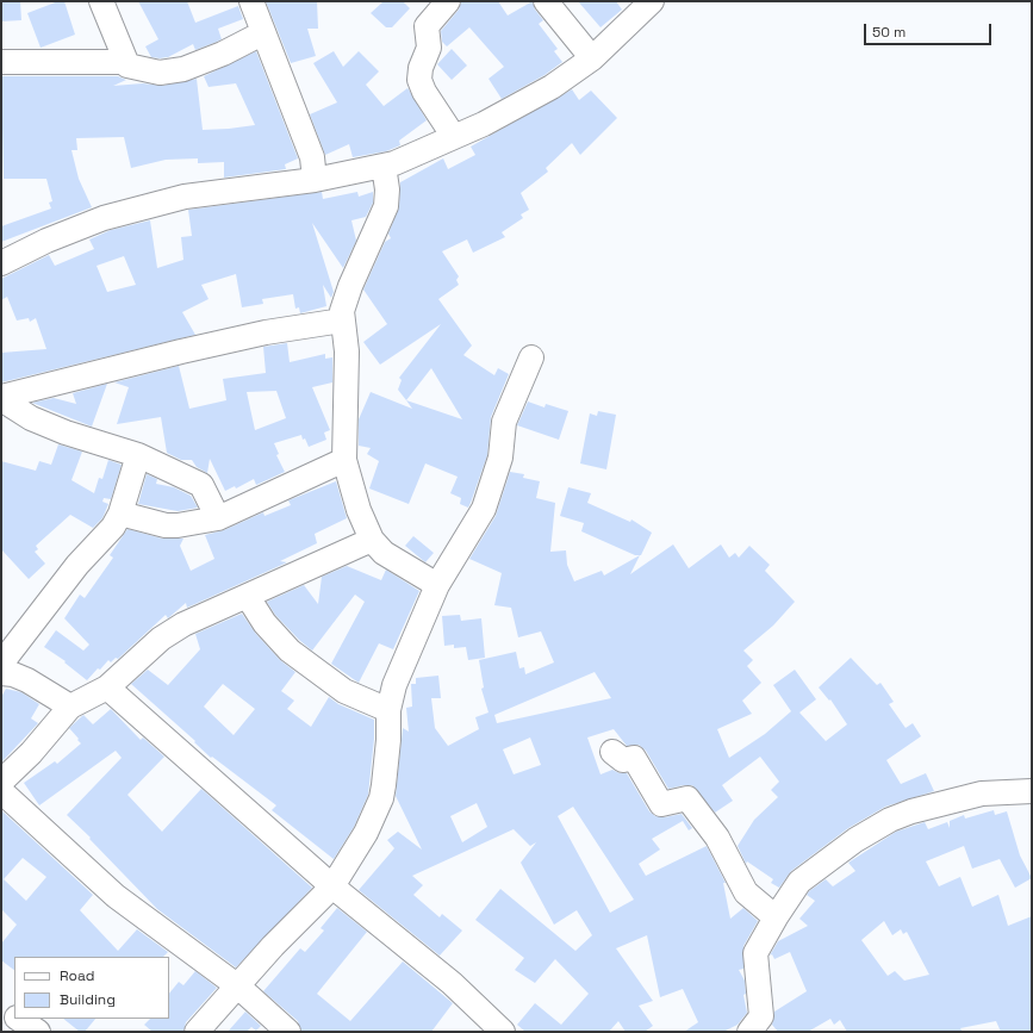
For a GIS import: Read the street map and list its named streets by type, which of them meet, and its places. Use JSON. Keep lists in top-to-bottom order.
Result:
{
  "legend": ["Road", "Building"],
  "scale_bar": "50 m"
}
